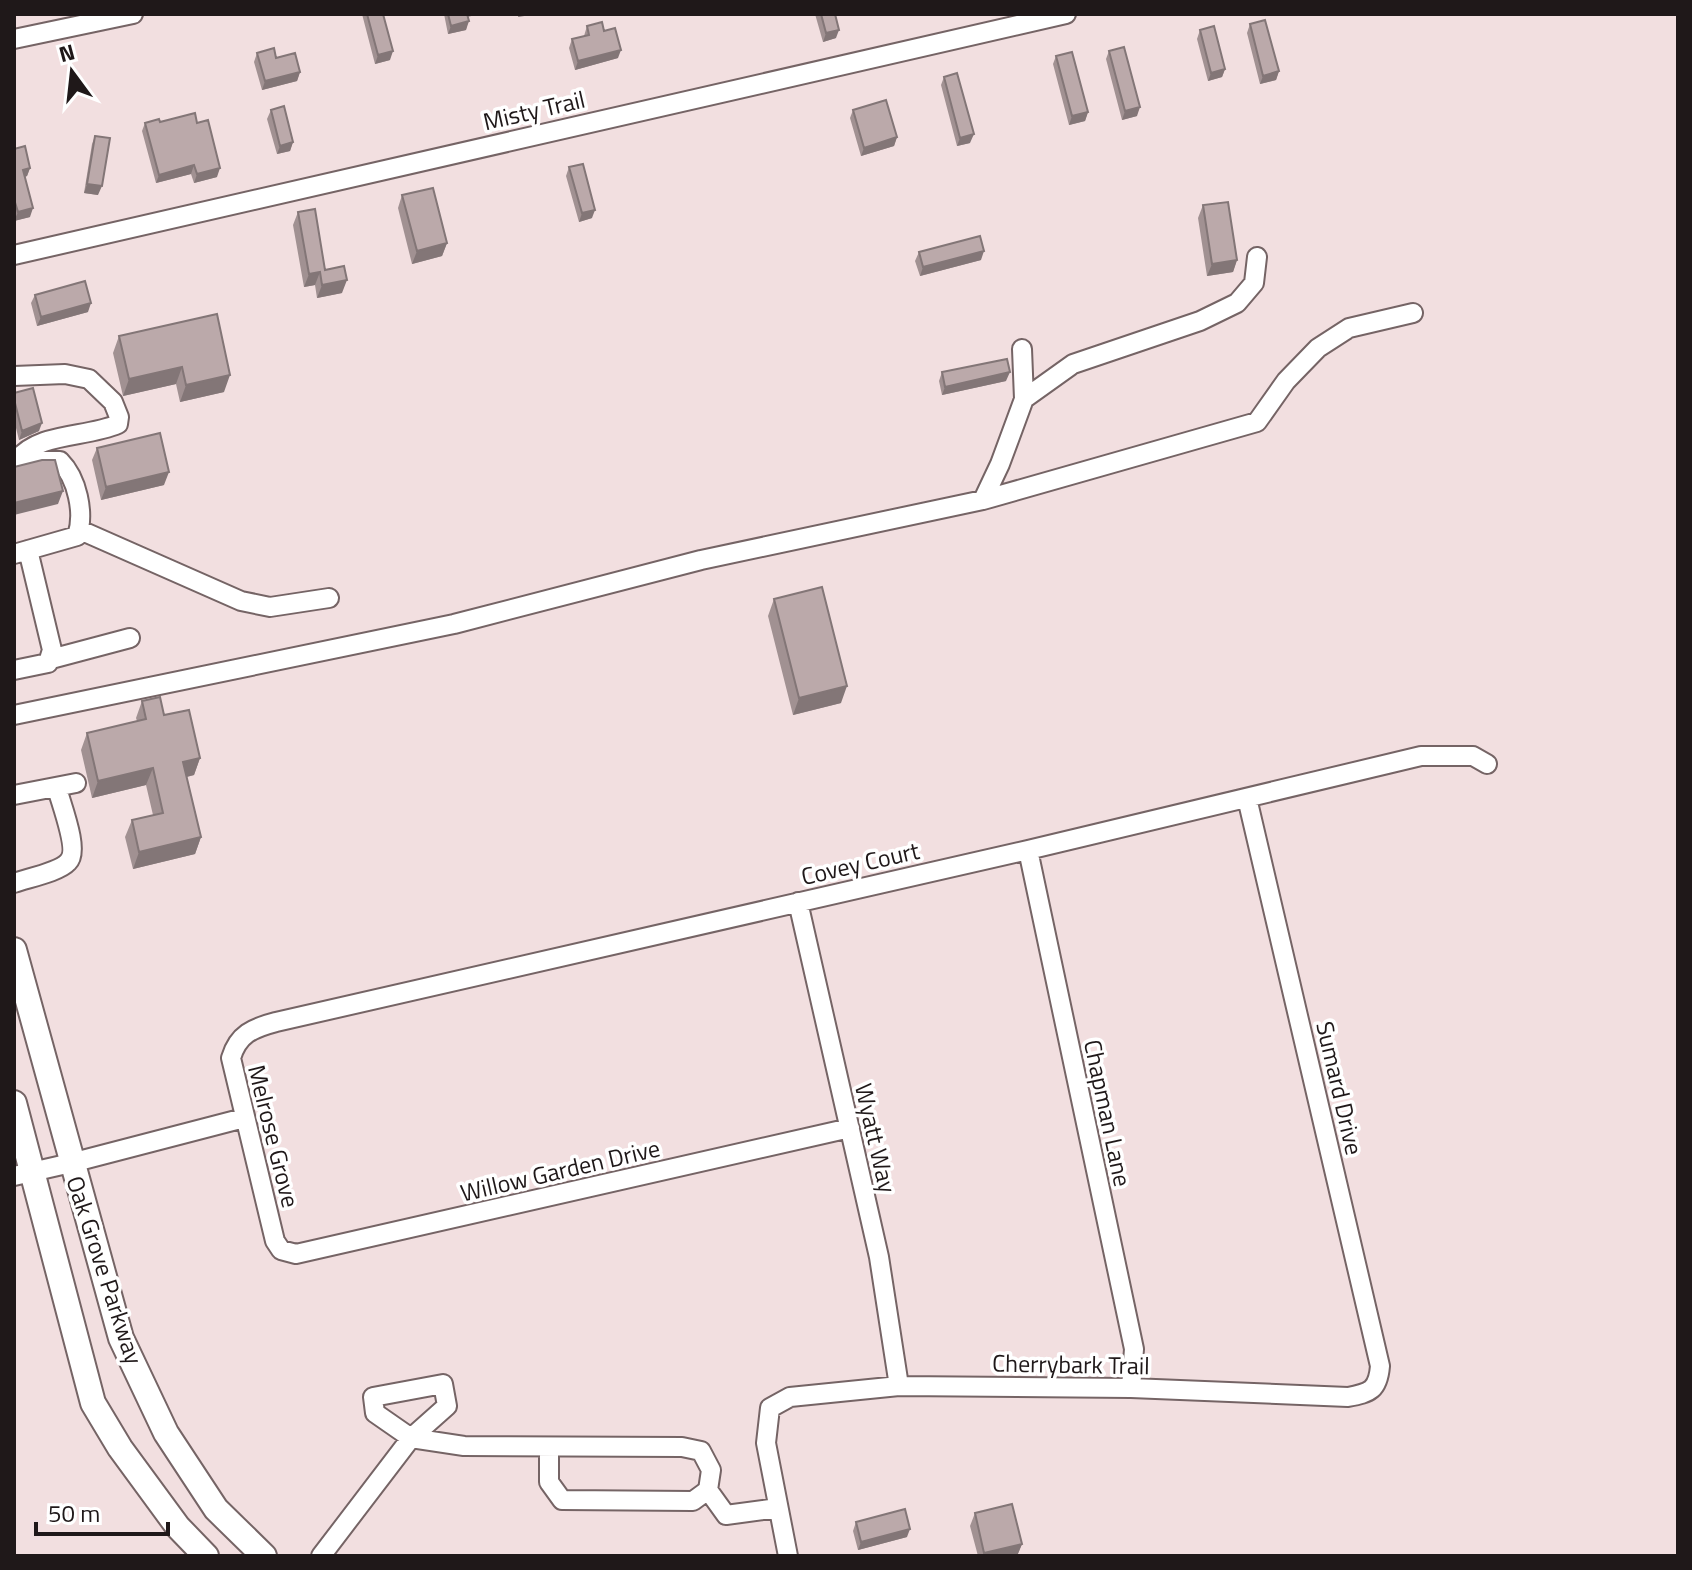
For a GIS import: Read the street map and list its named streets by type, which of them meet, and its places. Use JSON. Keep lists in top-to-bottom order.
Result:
{
  "streets": {
    "main road": ["Oak Grove Parkway"],
    "street": [
      "Misty Trail",
      "Covey Court",
      "Sumard Drive",
      "Chapman Lane",
      "Melrose Grove",
      "Wyatt Way",
      "Willow Garden Drive",
      "Cherrybark Trail"
    ]
  },
  "crossings": [
    ["Covey Court", "Sumard Drive"],
    ["Covey Court", "Chapman Lane"],
    ["Covey Court", "Melrose Grove"],
    ["Covey Court", "Wyatt Way"],
    ["Sumard Drive", "Cherrybark Trail"],
    ["Chapman Lane", "Cherrybark Trail"],
    ["Melrose Grove", "Willow Garden Drive"],
    ["Wyatt Way", "Willow Garden Drive"],
    ["Wyatt Way", "Cherrybark Trail"]
  ],
  "scale_bar": "50 m",
  "north": "top"
}
